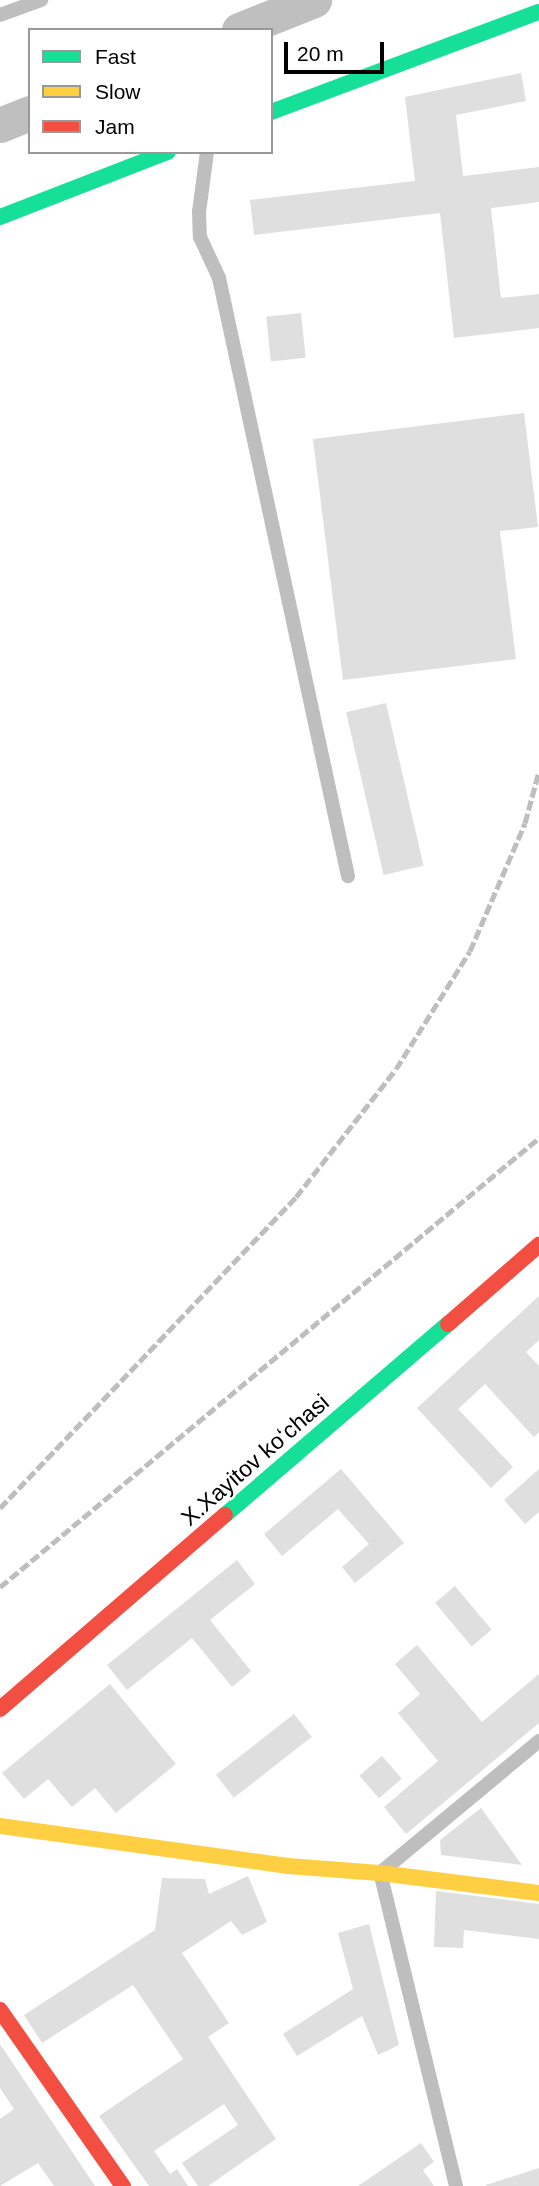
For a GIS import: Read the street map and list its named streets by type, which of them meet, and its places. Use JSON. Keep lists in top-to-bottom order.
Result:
{
  "streets": {
    "street": ["X.Xayitov koʻchasi"]
  },
  "legend": ["Fast", "Slow", "Jam"],
  "scale_bar": "20 m"
}
